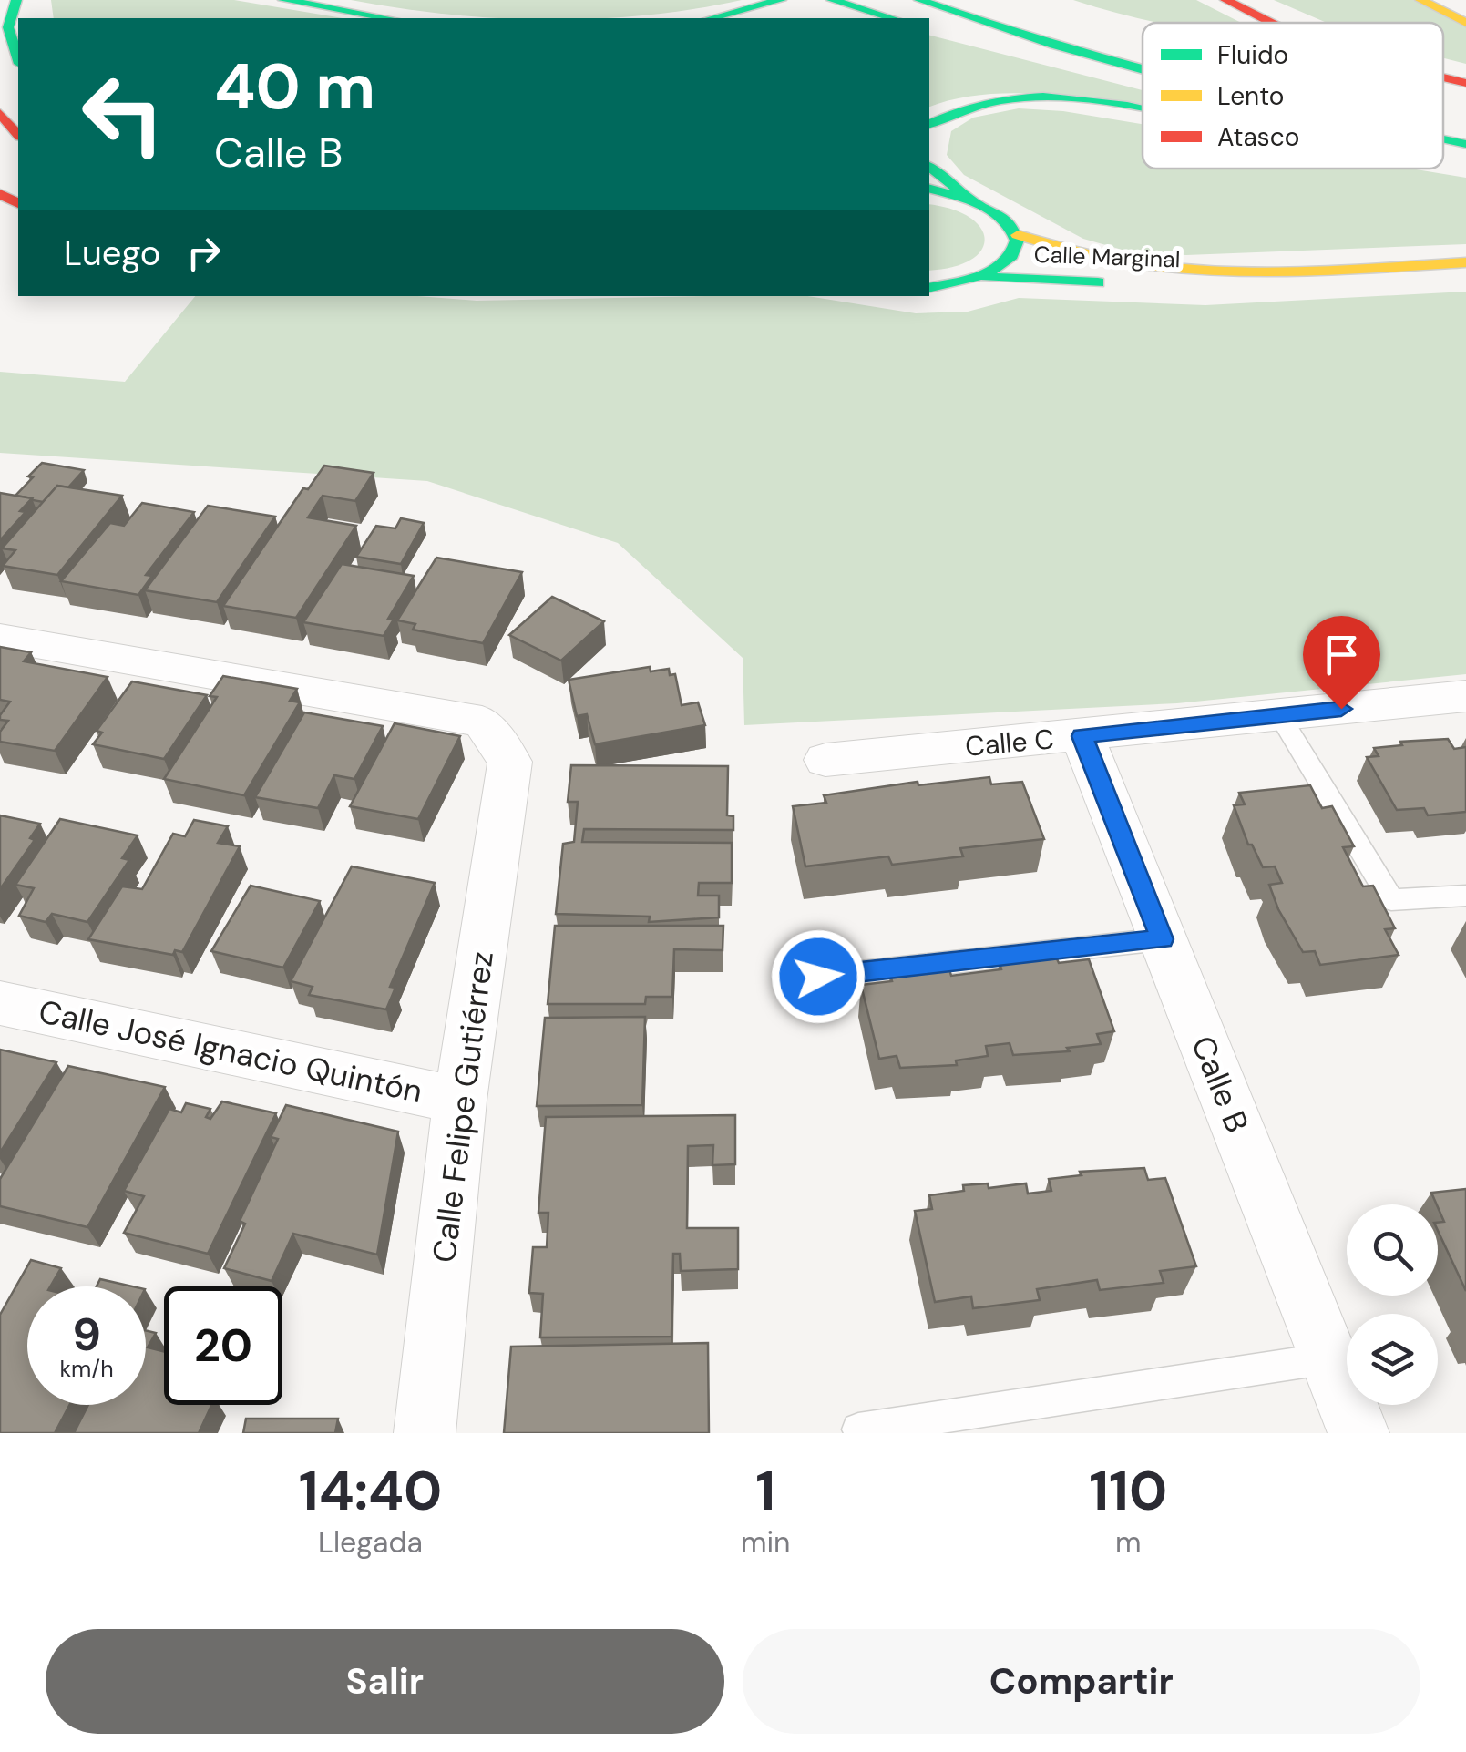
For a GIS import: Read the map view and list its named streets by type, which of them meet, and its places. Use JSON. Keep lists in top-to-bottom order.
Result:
{
  "streets": {
    "main road": ["Calle Marginal"],
    "street": [
      "Calle C",
      "Calle José Ignacio Quintón",
      "Calle B",
      "Calle Felipe Gutiérrez"
    ]
  },
  "crossings": [
    ["Calle C", "Calle B"],
    ["Calle José Ignacio Quintón", "Calle Felipe Gutiérrez"]
  ],
  "legend": ["Fluido", "Lento", "Atasco"],
  "page": {
    "turn": ["40 m", "Calle B"],
    "then": "Luego",
    "speed": "9 km/h",
    "limit": "20",
    "eta": [
      "14:40",
      "Llegada",
      "1",
      "min",
      "110",
      "m"
    ],
    "buttons": ["Salir", "Compartir"]
  }
}
